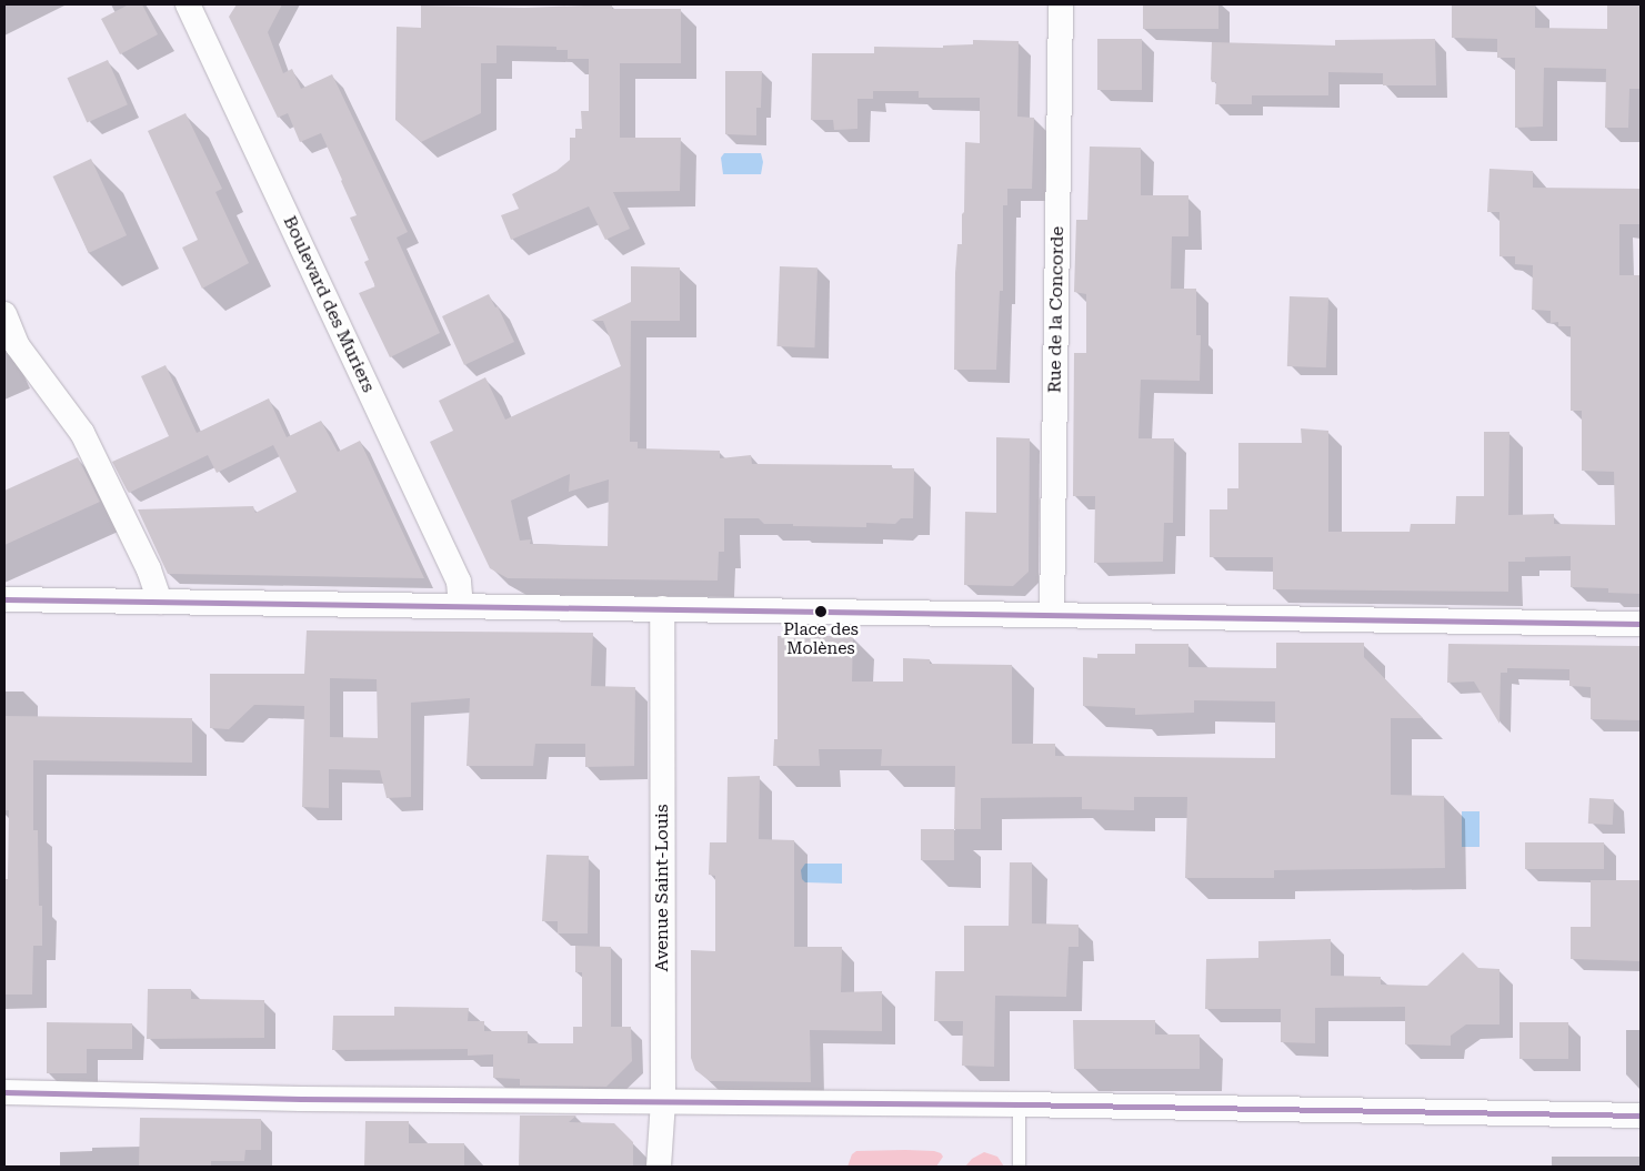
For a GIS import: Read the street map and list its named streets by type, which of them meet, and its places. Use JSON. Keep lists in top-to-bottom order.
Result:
{
  "streets": {
    "street": ["Boulevard des Muriers", "Rue de la Concorde", "Avenue Saint-Louis"]
  },
  "places": ["Place des Molènes"]
}
